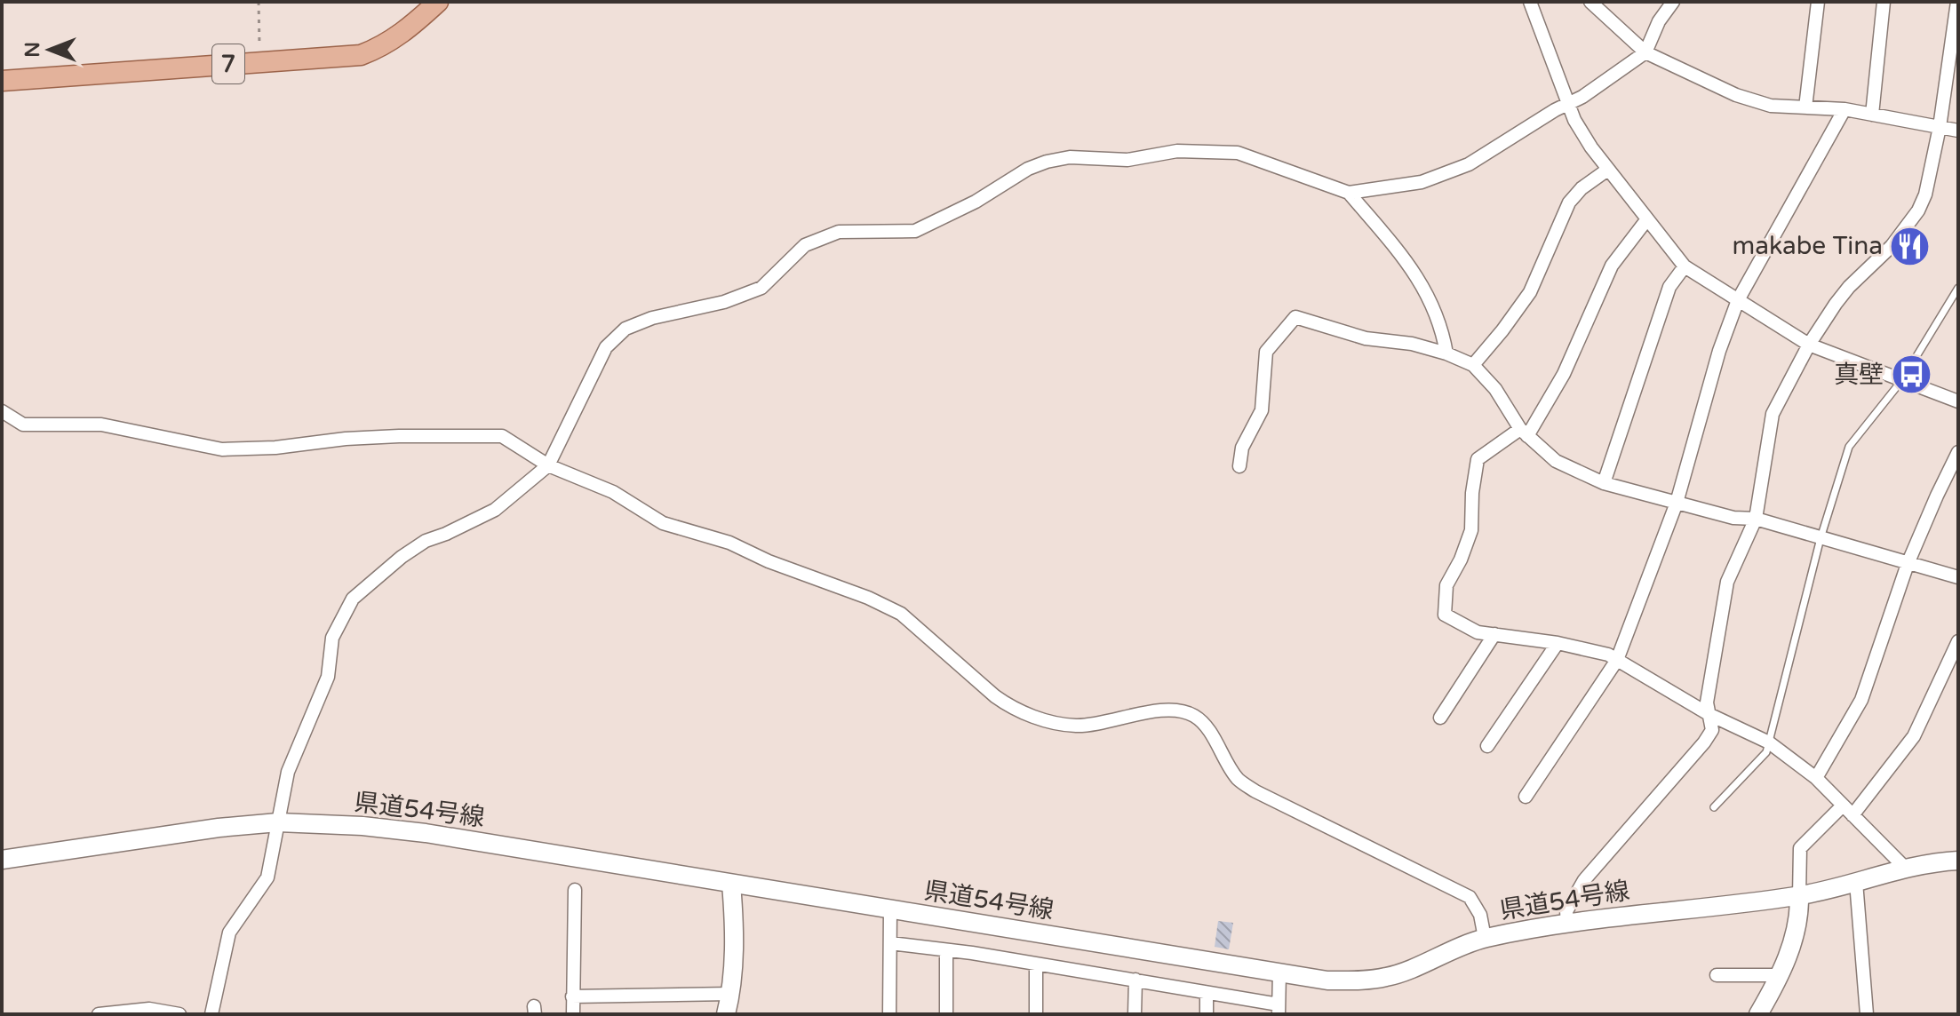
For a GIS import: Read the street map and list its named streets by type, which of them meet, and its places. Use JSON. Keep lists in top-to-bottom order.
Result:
{
  "streets": {
    "main road": ["7", "県道54号線"]
  },
  "places": {
    "restaurant": ["makabe Tina"],
    "bus stop": ["真壁"]
  },
  "north": "left"
}
